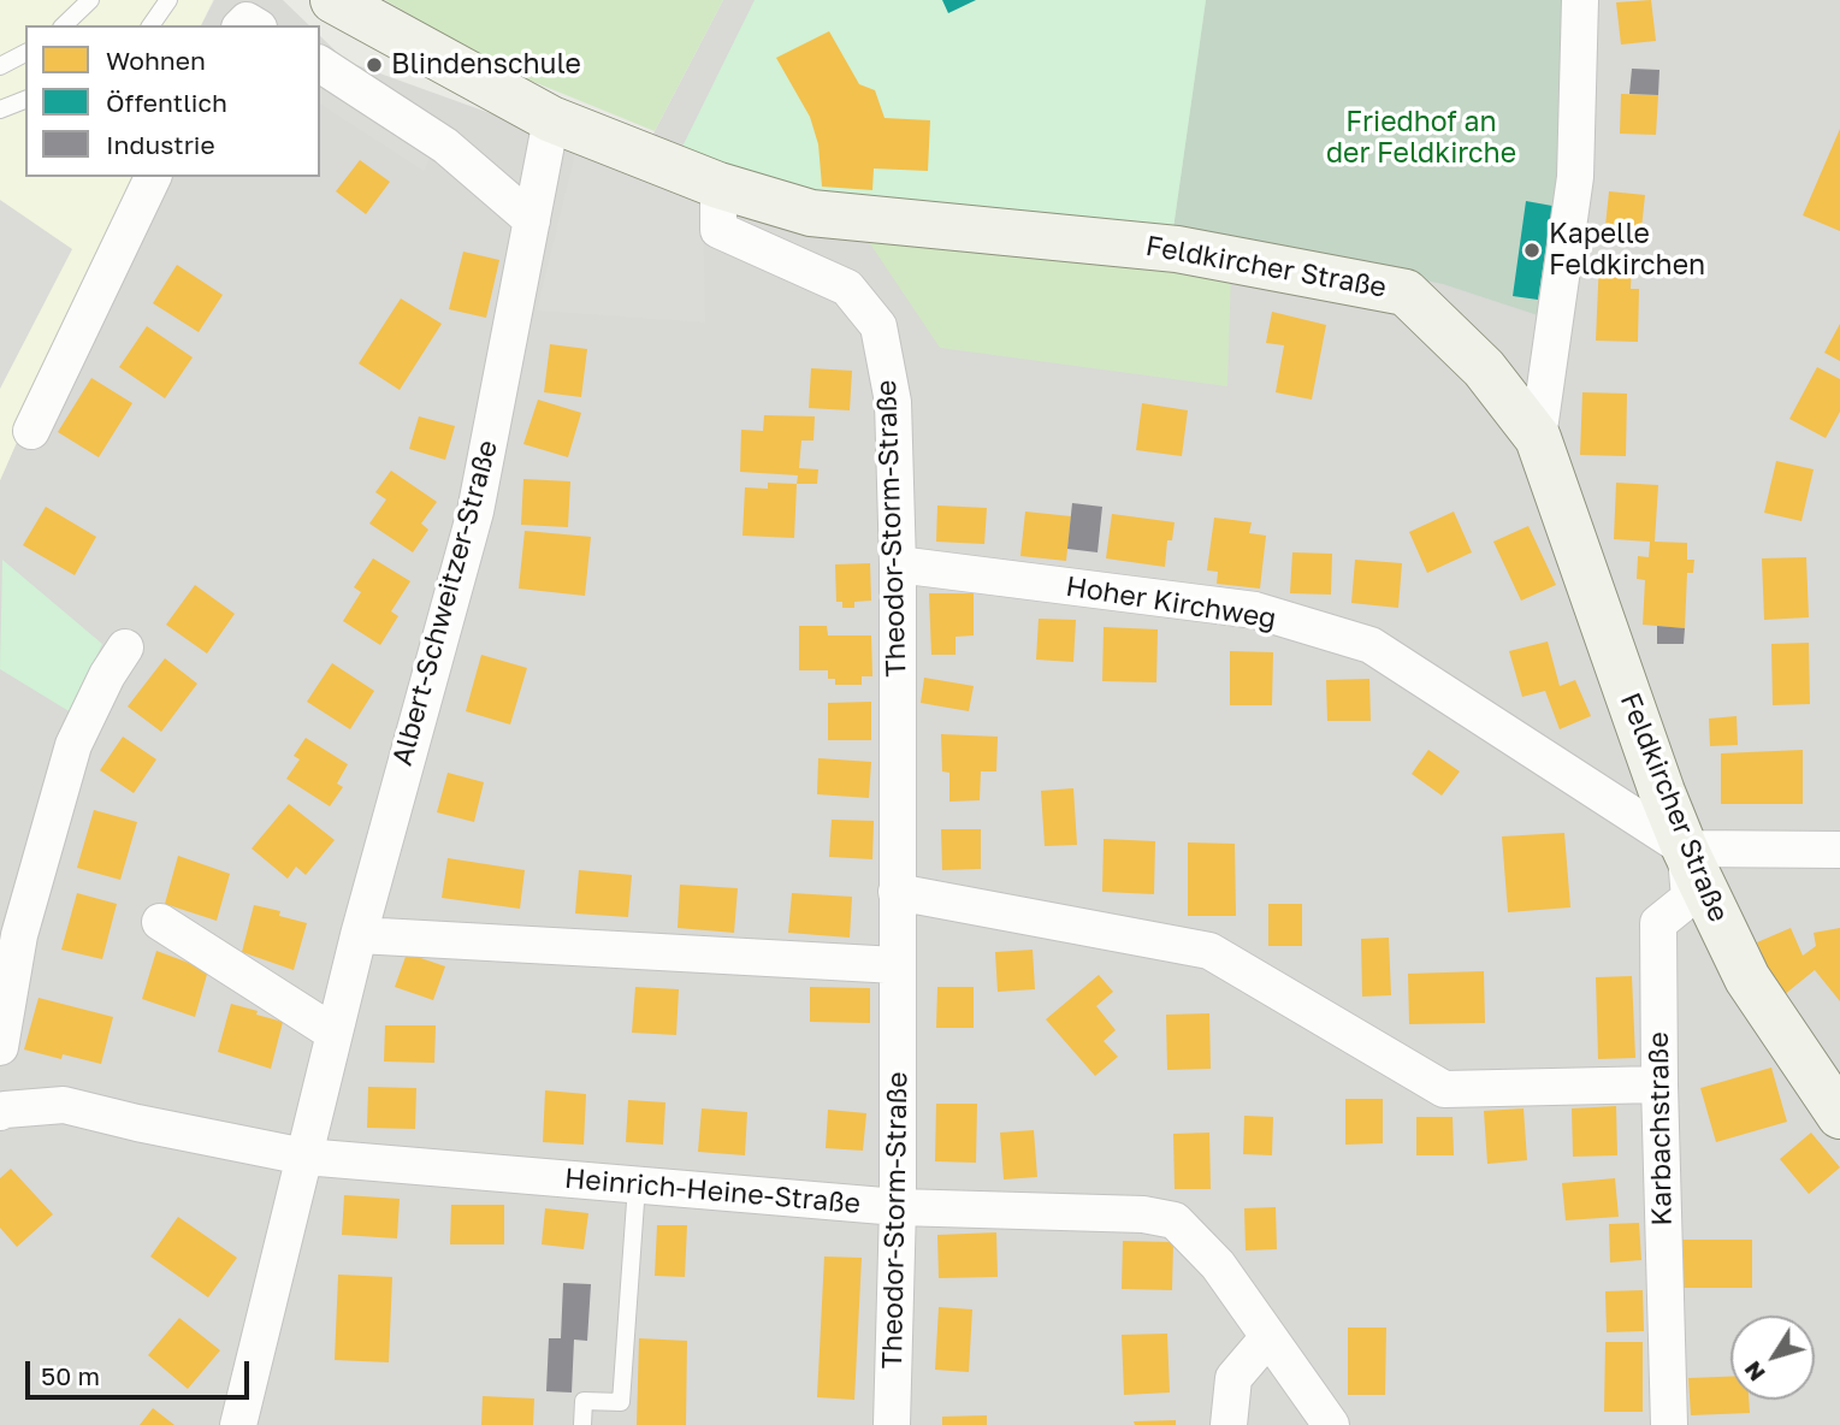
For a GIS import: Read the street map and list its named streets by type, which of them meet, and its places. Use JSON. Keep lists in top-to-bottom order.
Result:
{
  "streets": {
    "street": [
      "Feldkircher Straße",
      "Theodor-Storm-Straße",
      "Albert-Schweitzer-Straße",
      "Hoher Kirchweg",
      "Karbachstraße",
      "Heinrich-Heine-Straße"
    ]
  },
  "crossings": [
    ["Feldkircher Straße", "Theodor-Storm-Straße"],
    ["Feldkircher Straße", "Albert-Schweitzer-Straße"],
    ["Feldkircher Straße", "Hoher Kirchweg"],
    ["Feldkircher Straße", "Karbachstraße"],
    ["Theodor-Storm-Straße", "Hoher Kirchweg"],
    ["Theodor-Storm-Straße", "Heinrich-Heine-Straße"],
    ["Albert-Schweitzer-Straße", "Heinrich-Heine-Straße"],
    ["Hoher Kirchweg", "Karbachstraße"]
  ],
  "parks": ["Friedhof an der Feldkirche"],
  "places": ["Blindenschule", "Kapelle Feldkirchen"],
  "legend": ["Wohnen", "Öffentlich", "Industrie"],
  "scale_bar": "50 m",
  "north": "bottom left"
}
